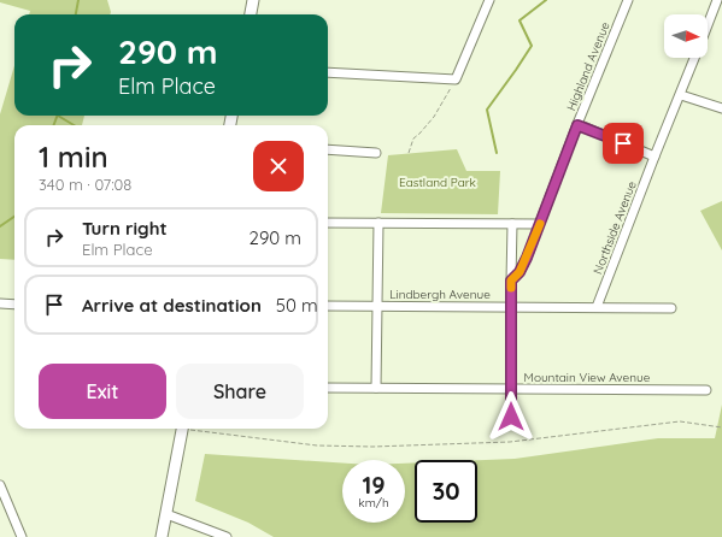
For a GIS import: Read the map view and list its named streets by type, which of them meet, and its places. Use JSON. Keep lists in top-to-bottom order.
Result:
{
  "streets": {
    "street": [
      "Highland Avenue",
      "Northside Avenue",
      "Lindbergh Avenue",
      "Mountain View Avenue"
    ]
  },
  "crossings": [
    ["Northside Avenue", "Lindbergh Avenue"]
  ],
  "parks": ["Eastland Park"],
  "north": "right",
  "page": {
    "turn": ["290 m", "Elm Place"],
    "heading": ["1 min", "340 m · 07:08"],
    "list": [
      {
        "name": "Turn right",
        "note": "Elm Place",
        "value": "290 m"
      },
      {
        "name": "Arrive at destination",
        "value": "50 m"
      }
    ],
    "buttons": ["Exit", "Share"],
    "speed": "19 km/h",
    "limit": "30"
  }
}
